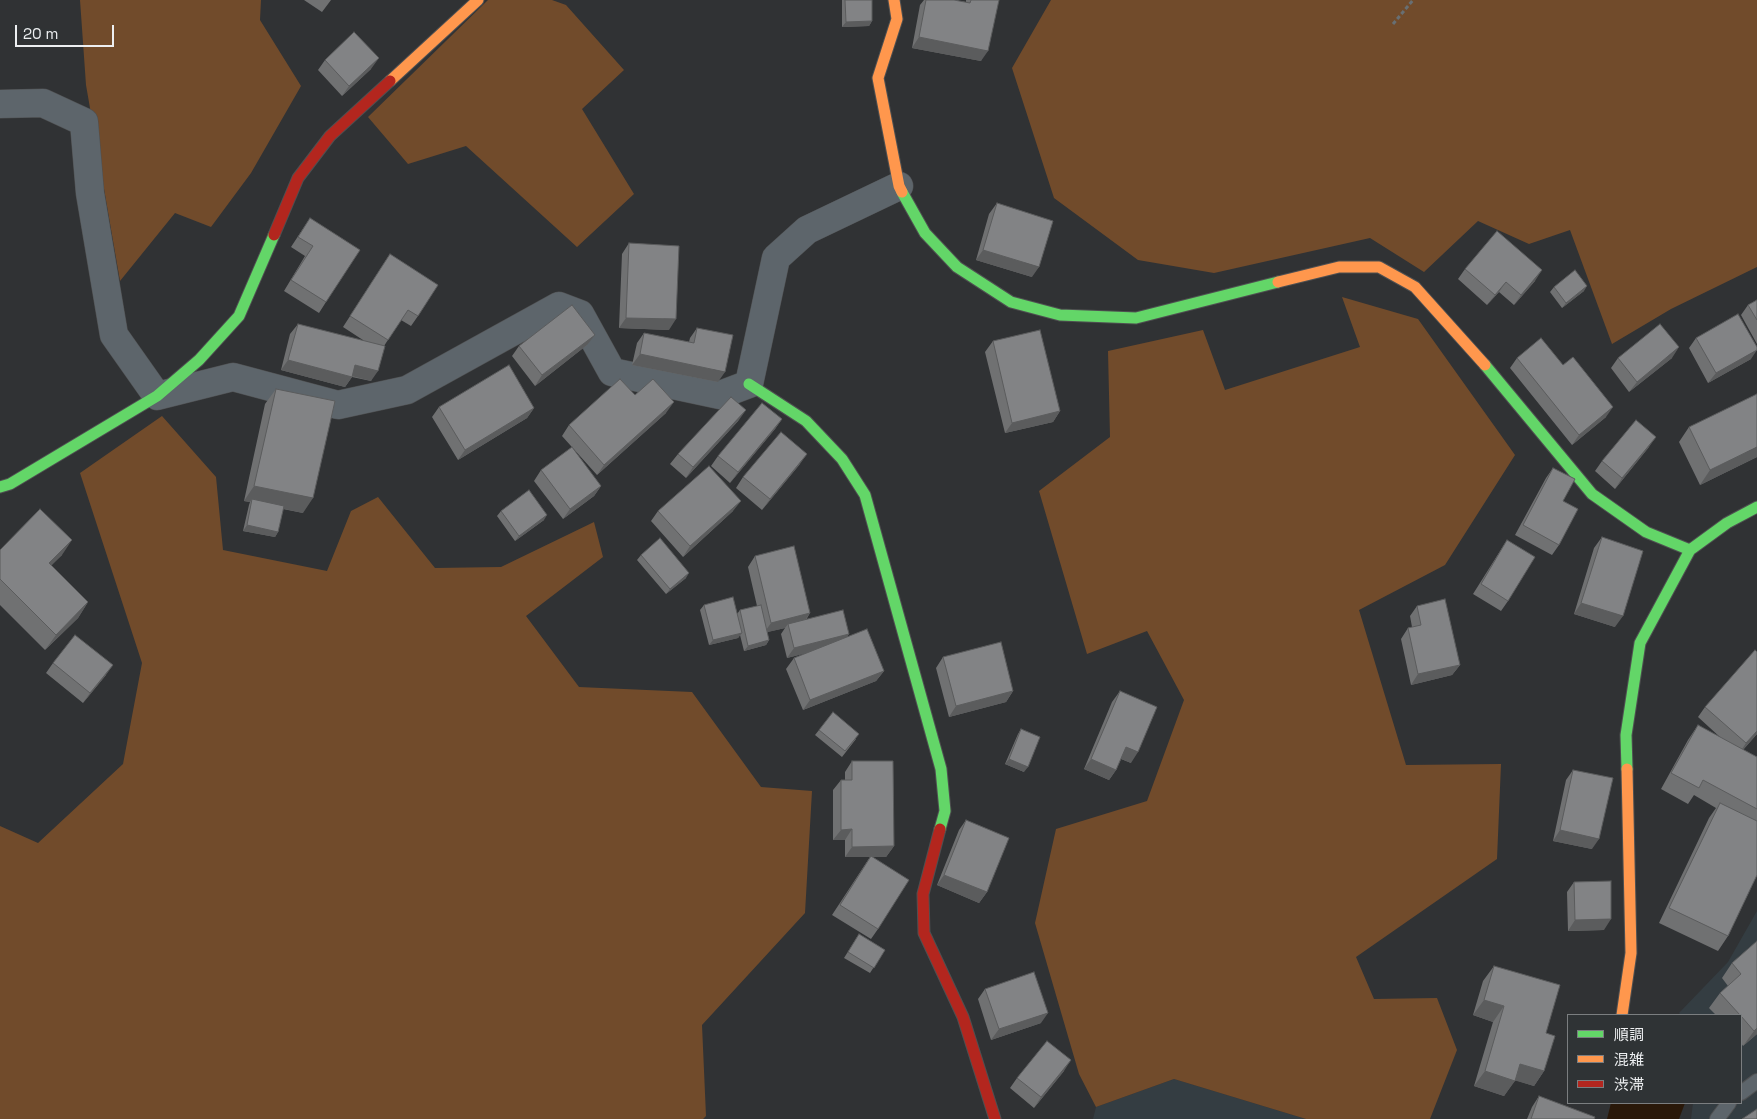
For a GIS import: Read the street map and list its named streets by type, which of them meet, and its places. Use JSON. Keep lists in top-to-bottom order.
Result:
{
  "legend": ["順調", "混雑", "渋滞"],
  "scale_bar": "20 m"
}
